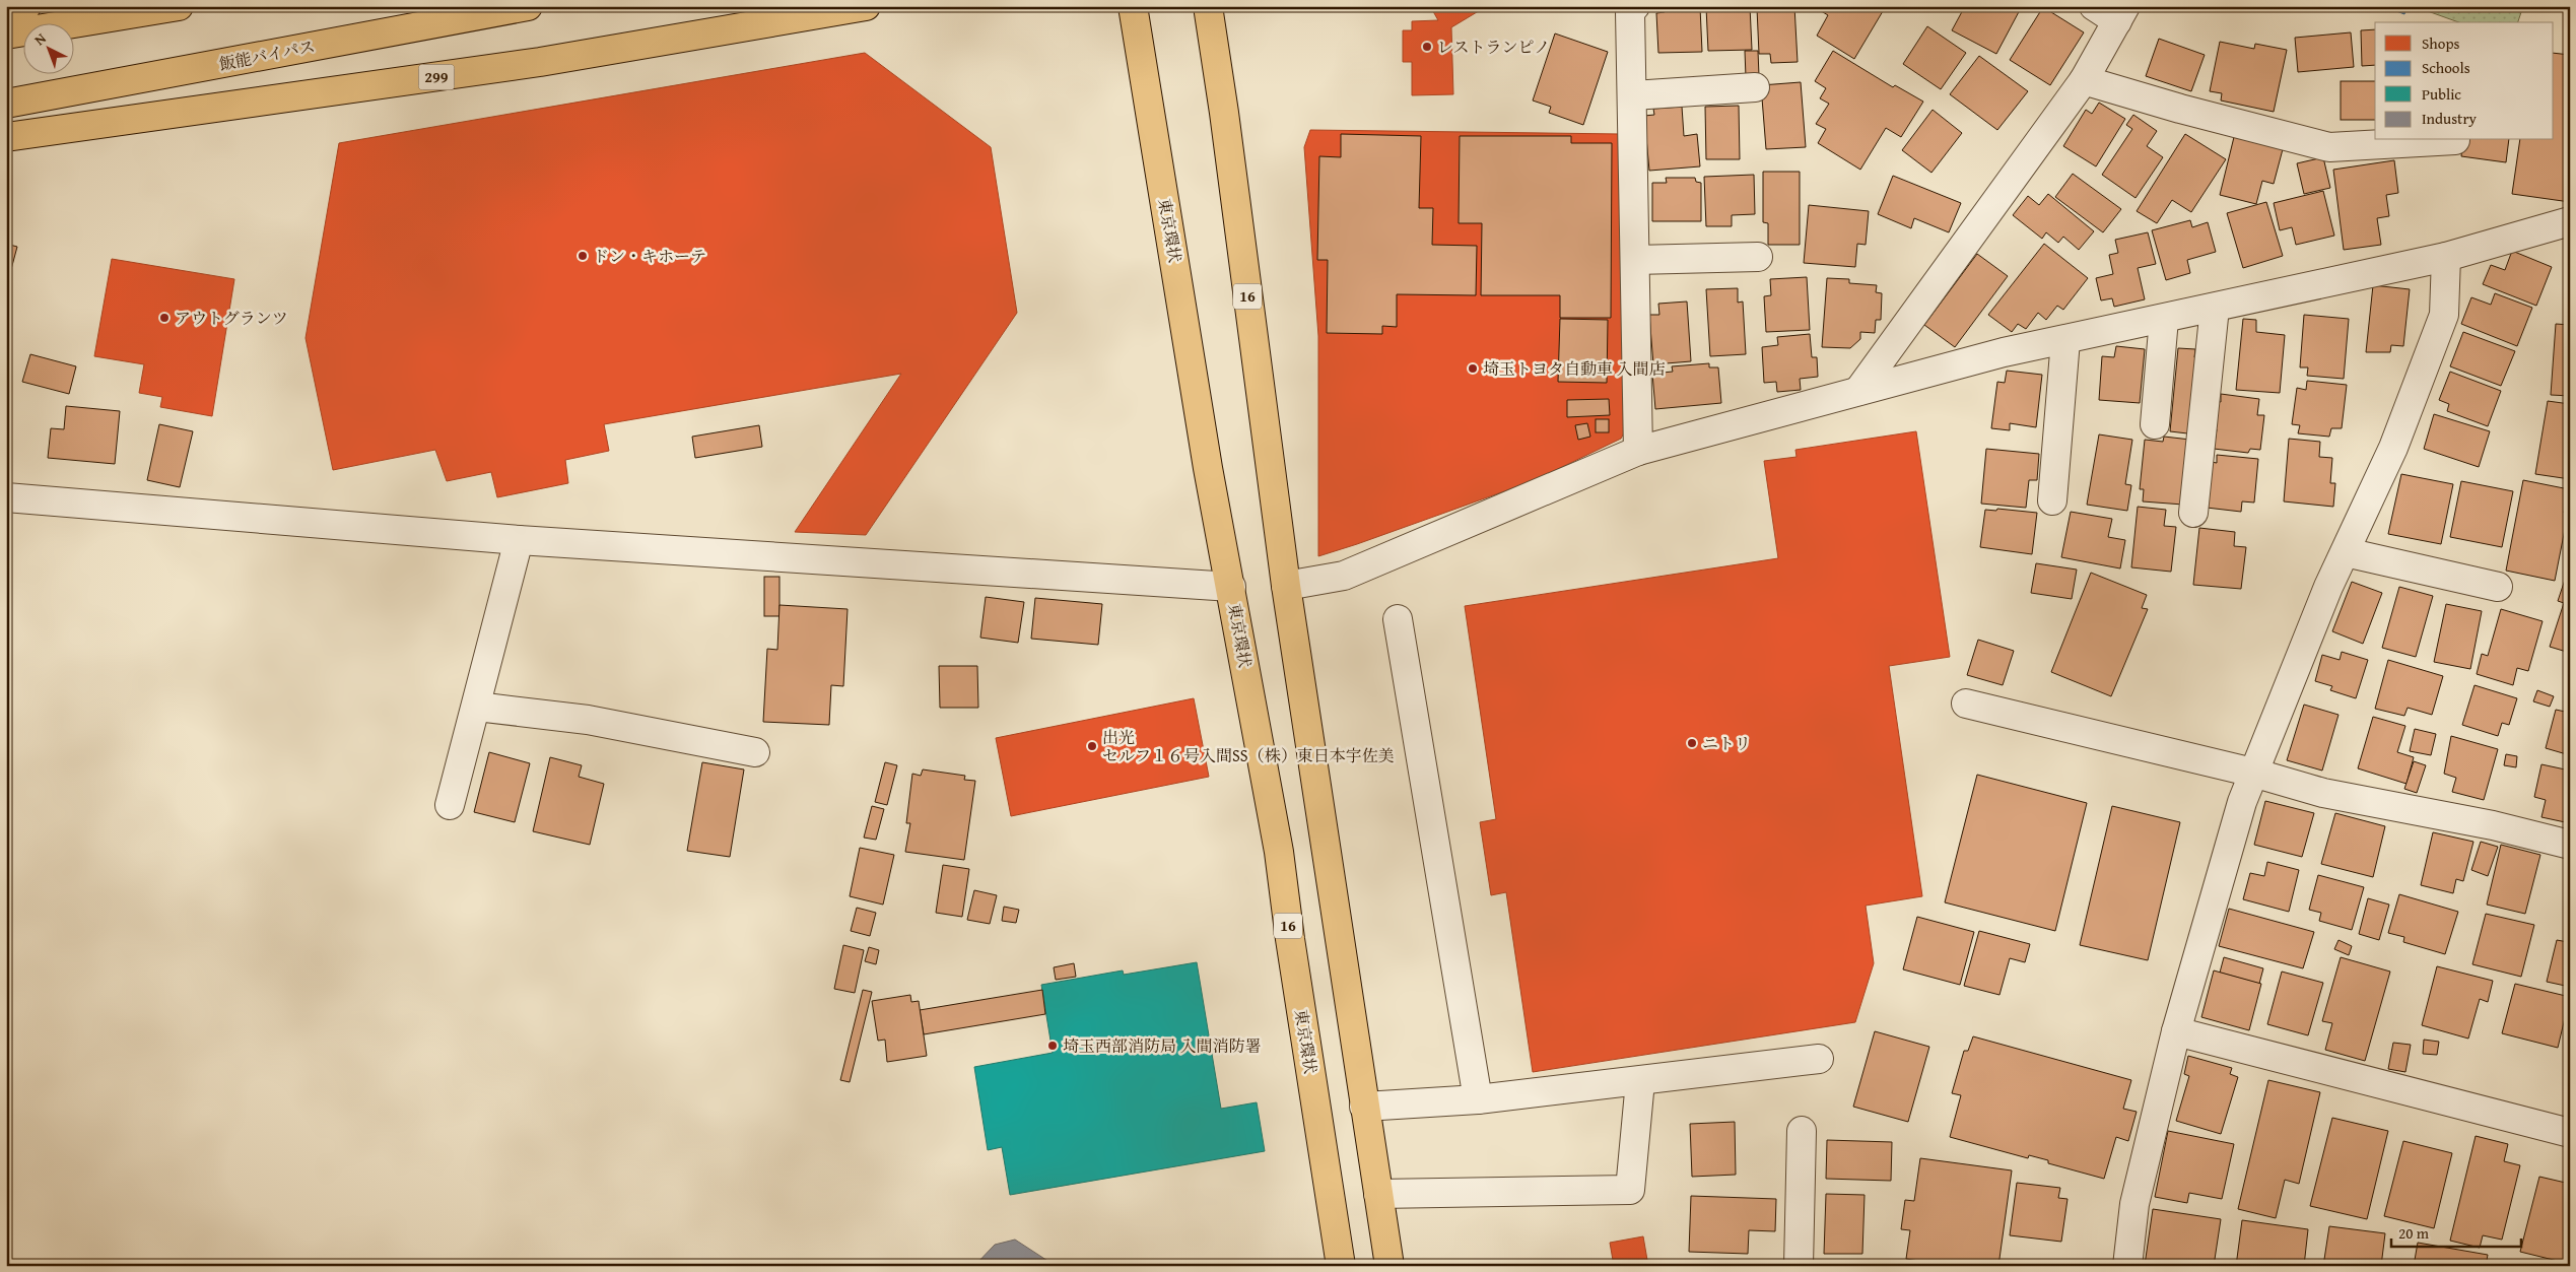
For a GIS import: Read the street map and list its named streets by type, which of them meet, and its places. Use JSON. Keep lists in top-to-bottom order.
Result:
{
  "streets": {
    "highway": [
      "飯能バイパス",
      "299",
      "東京環状",
      "16"
    ]
  },
  "places": [
    "レストランピノ",
    "ドン・キホーテ",
    "アウトグランツ",
    "埼玉トヨタ自動車 入間店",
    "ニトリ",
    "出光 セルフ１６号入間SS（株）東日本宇佐美",
    "埼玉西部消防局 入間消防署"
  ],
  "legend": [
    "Shops",
    "Schools",
    "Public",
    "Industry"
  ],
  "scale_bar": "20 m",
  "north": "top left"
}
